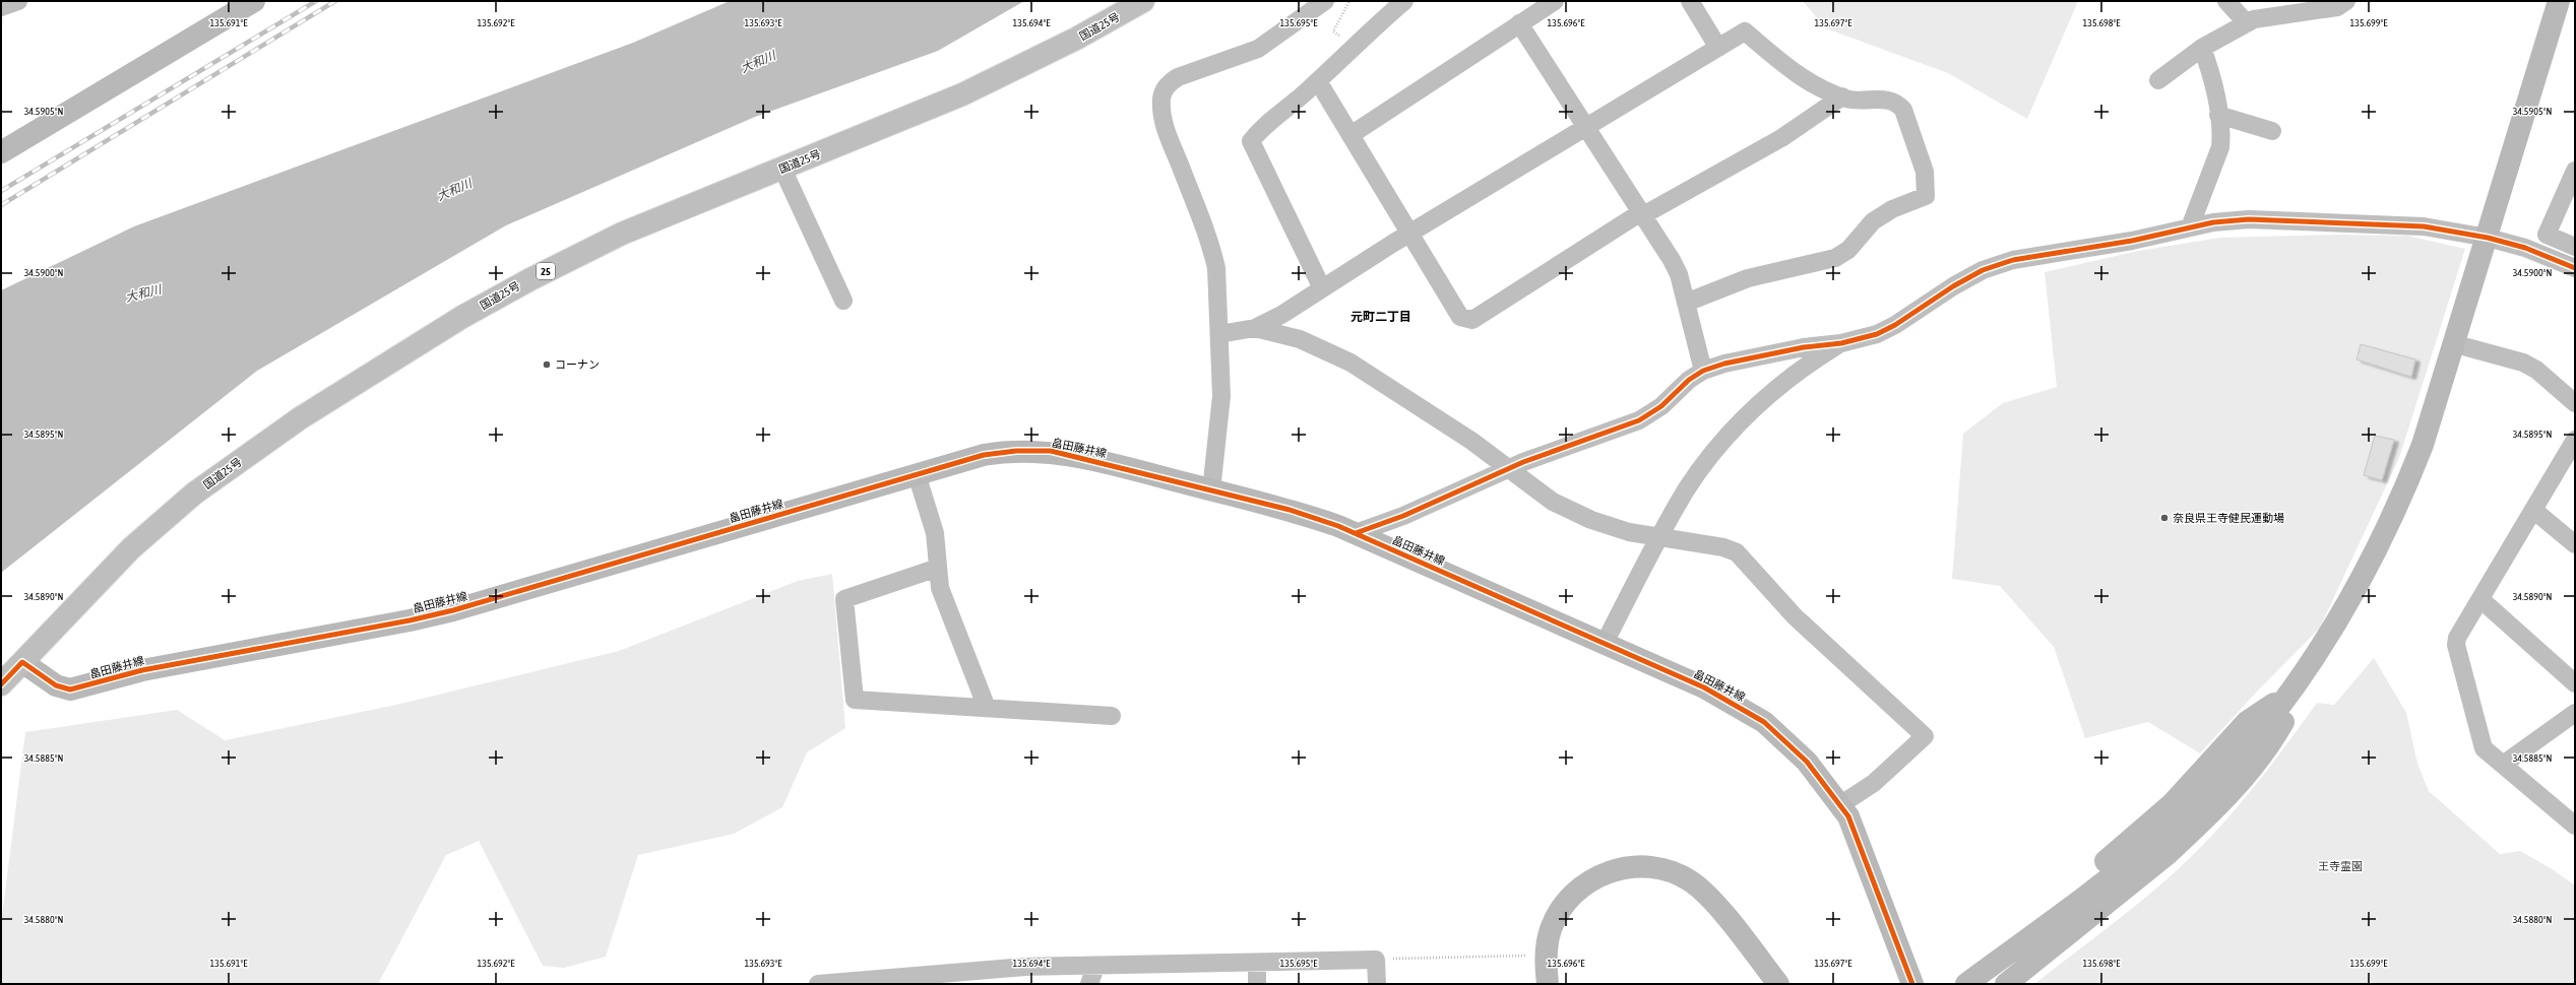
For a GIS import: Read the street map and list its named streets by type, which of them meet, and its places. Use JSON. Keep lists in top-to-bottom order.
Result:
{
  "streets": {
    "highway": ["国道25号", "25"],
    "street": ["畠田藤井線"]
  },
  "crossings": [
    ["国道25号", "畠田藤井線"]
  ],
  "districts": ["元町二丁目"],
  "water": ["大和川"],
  "parks": ["王寺霊園"],
  "places": ["コーナン", "奈良県王寺健民運動場"],
  "coordinates": [
    "135.691°E",
    "135.692°E",
    "135.693°E",
    "135.694°E",
    "135.695°E",
    "135.696°E",
    "135.697°E",
    "135.698°E",
    "135.699°E",
    "34.5905°N",
    "34.5900°N",
    "34.5895°N",
    "34.5890°N",
    "34.5885°N",
    "34.5880°N"
  ]
}
